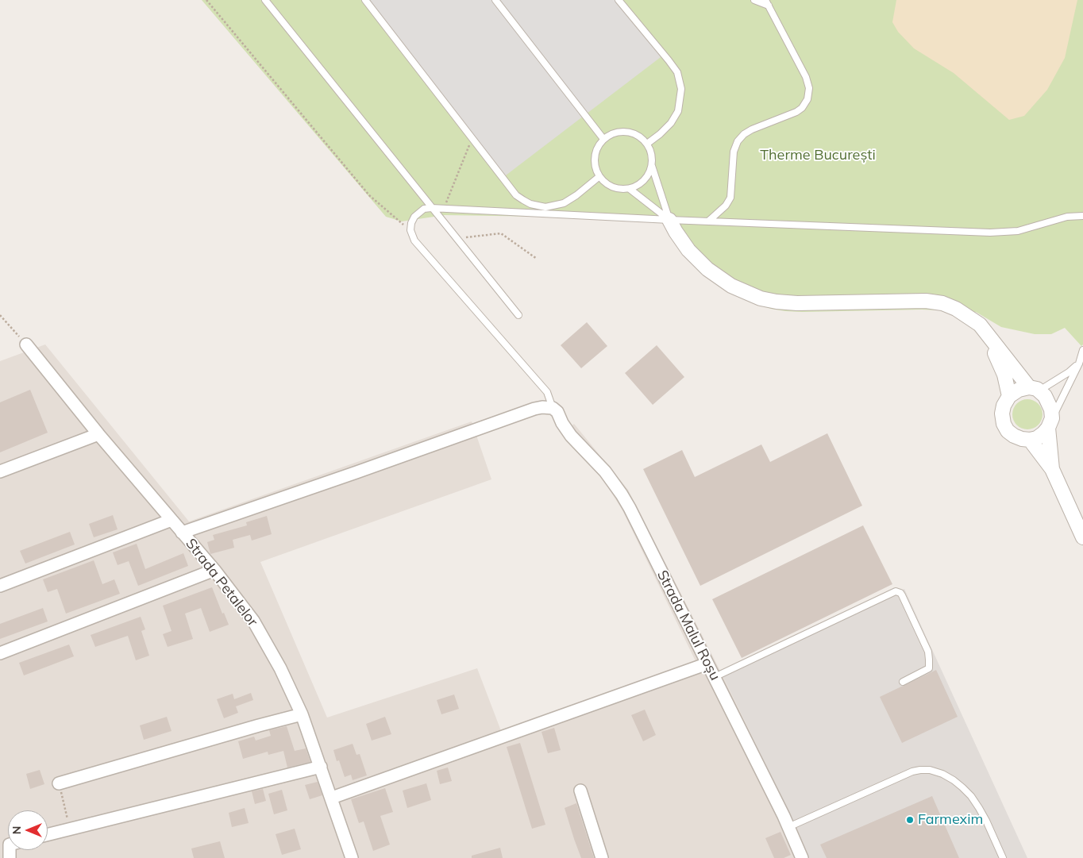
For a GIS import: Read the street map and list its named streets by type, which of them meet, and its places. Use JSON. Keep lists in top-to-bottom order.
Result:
{
  "streets": {
    "street": ["Strada Petalelor", "Strada Malul Roșu"]
  },
  "parks": ["Therme București"],
  "places": ["Farmexim"],
  "north": "left"
}
